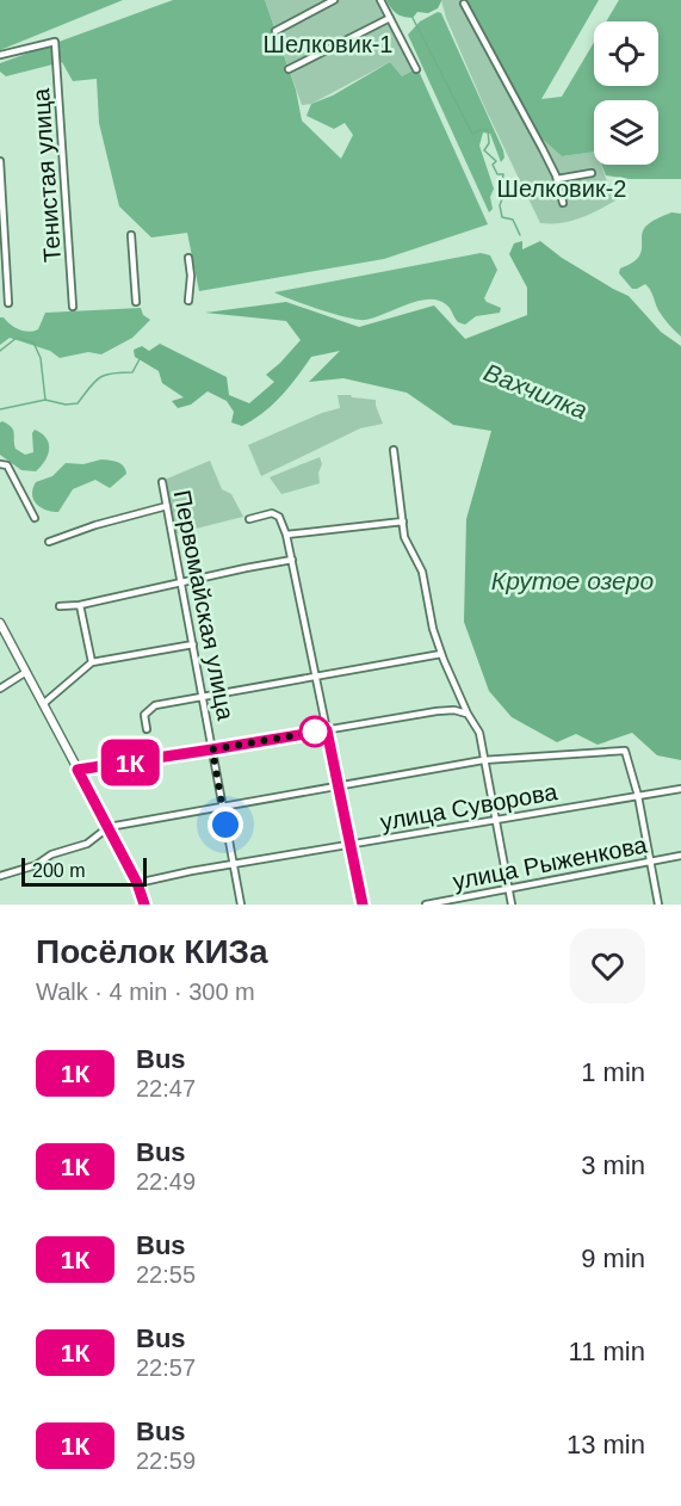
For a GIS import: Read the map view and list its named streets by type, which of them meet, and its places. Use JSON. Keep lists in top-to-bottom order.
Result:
{
  "streets": {
    "street": [
      "Тенистая улица",
      "Первомайская улица",
      "улица Суворова",
      "улица Рыженкова"
    ]
  },
  "crossings": [
    ["Первомайская улица", "улица Суворова"]
  ],
  "water": ["Вахчилка", "Крутое озеро"],
  "parks": ["Шелковик-1", "Шелковик-2"],
  "lines": ["bus line 1К"],
  "scale_bar": "200 m",
  "page": {
    "on_map": "1К",
    "scale": "200 m",
    "heading": ["Посёлок КИЗа", "Walk · 4 min · 300 m"],
    "list": [
      {
        "mark": "1К",
        "name": "Bus",
        "note": "22:47",
        "value": "1 min"
      },
      {
        "mark": "1К",
        "name": "Bus",
        "note": "22:49",
        "value": "3 min"
      },
      {
        "mark": "1К",
        "name": "Bus",
        "note": "22:55",
        "value": "9 min"
      },
      {
        "mark": "1К",
        "name": "Bus",
        "note": "22:57",
        "value": "11 min"
      },
      {
        "mark": "1К",
        "name": "Bus",
        "note": "22:59",
        "value": "13 min"
      }
    ]
  }
}
